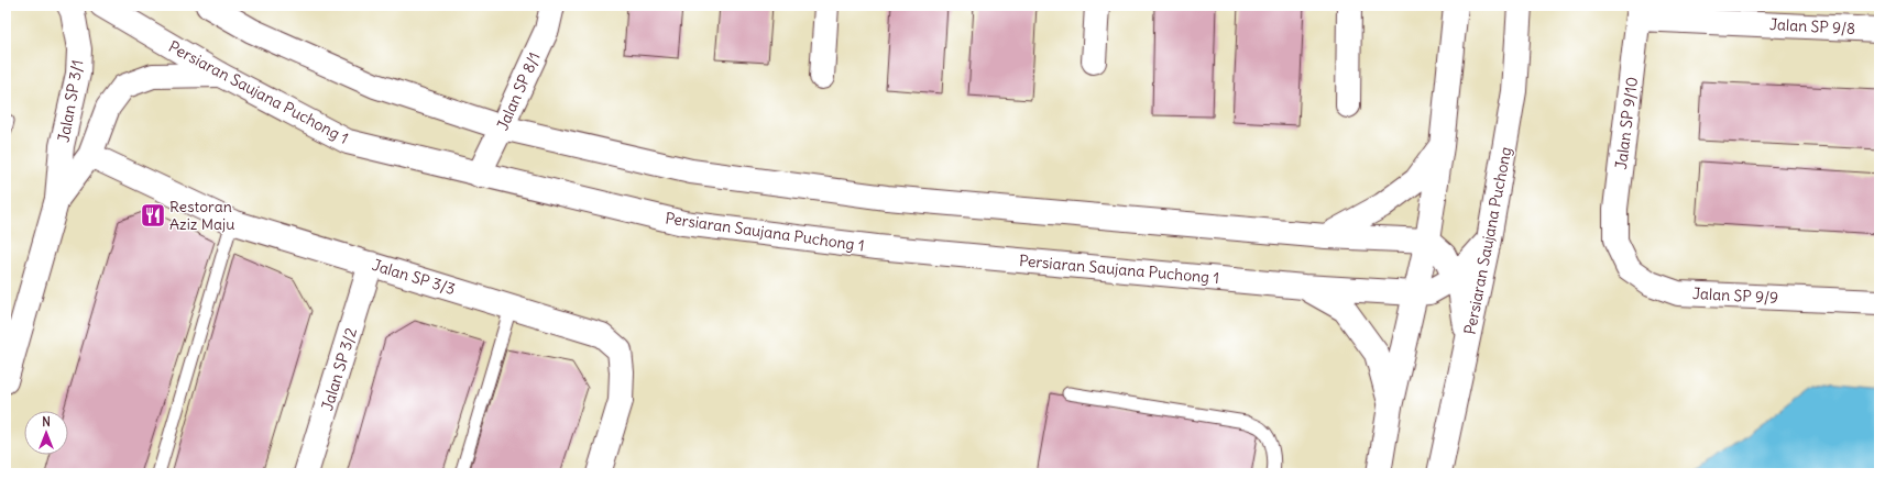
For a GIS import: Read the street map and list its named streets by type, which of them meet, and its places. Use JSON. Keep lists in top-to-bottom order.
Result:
{
  "streets": {
    "street": [
      "Jalan SP 9/8",
      "Jalan SP 8/1",
      "Persiaran Saujana Puchong 1",
      "Jalan SP 3/1",
      "Jalan SP 9/10",
      "Persiaran Saujana Puchong",
      "Jalan SP 3/3",
      "Jalan SP 9/9",
      "Jalan SP 3/2"
    ]
  },
  "crossings": [
    ["Jalan SP 9/8", "Jalan SP 9/10"],
    ["Jalan SP 8/1", "Persiaran Saujana Puchong 1"],
    ["Persiaran Saujana Puchong 1", "Jalan SP 3/1"],
    ["Persiaran Saujana Puchong 1", "Persiaran Saujana Puchong"],
    ["Jalan SP 3/1", "Jalan SP 3/3"],
    ["Jalan SP 9/10", "Jalan SP 9/9"],
    ["Jalan SP 3/3", "Jalan SP 3/2"]
  ],
  "places": {
    "restaurant": ["Restoran Aziz Maju"]
  },
  "north": "top"
}
